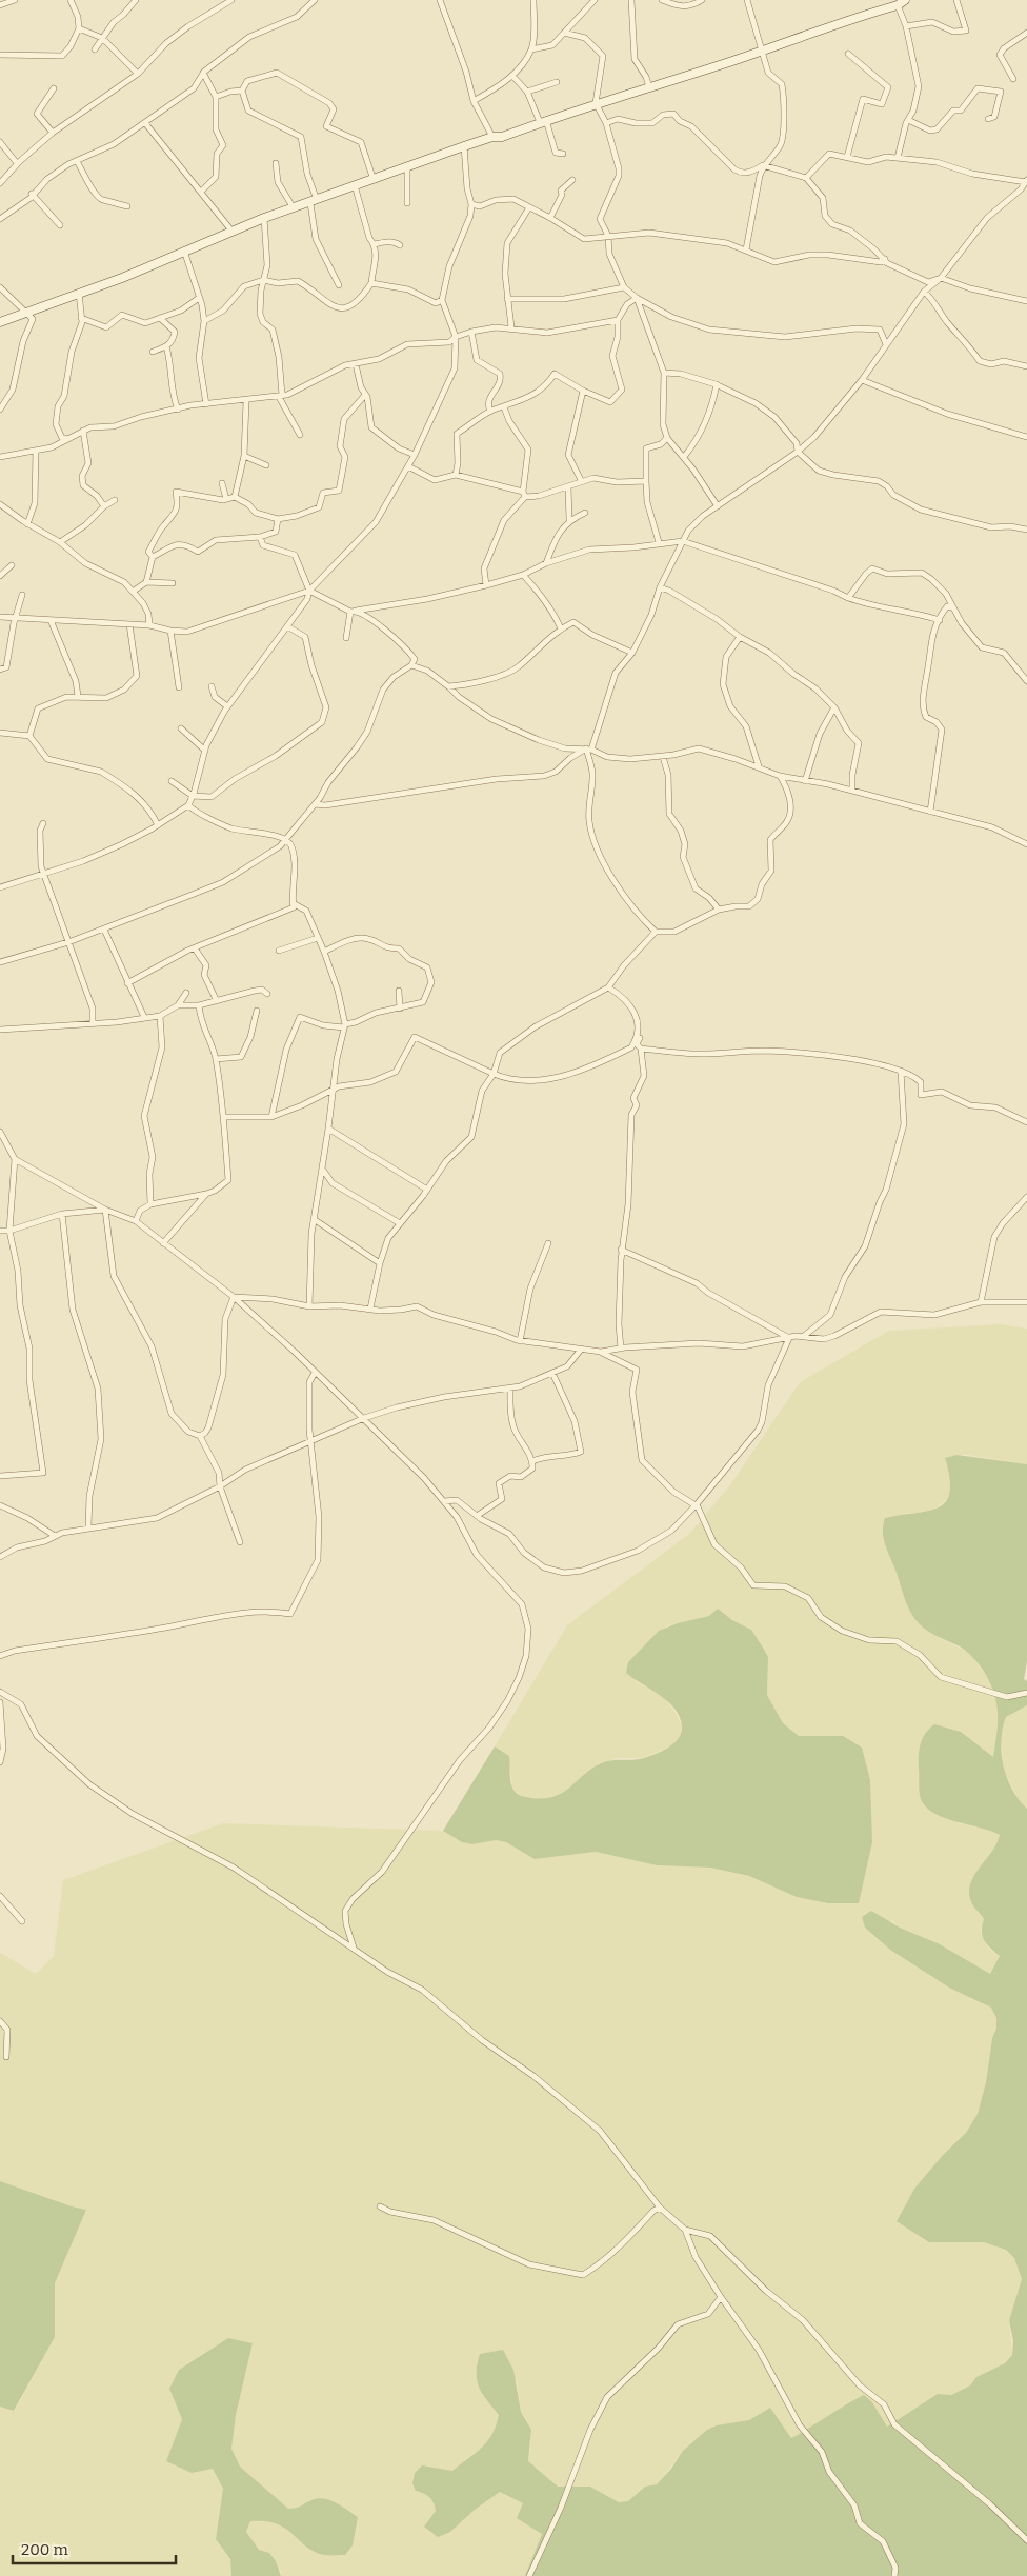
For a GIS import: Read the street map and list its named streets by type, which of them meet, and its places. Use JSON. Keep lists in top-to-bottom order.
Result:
{
  "scale_bar": "200 m"
}
